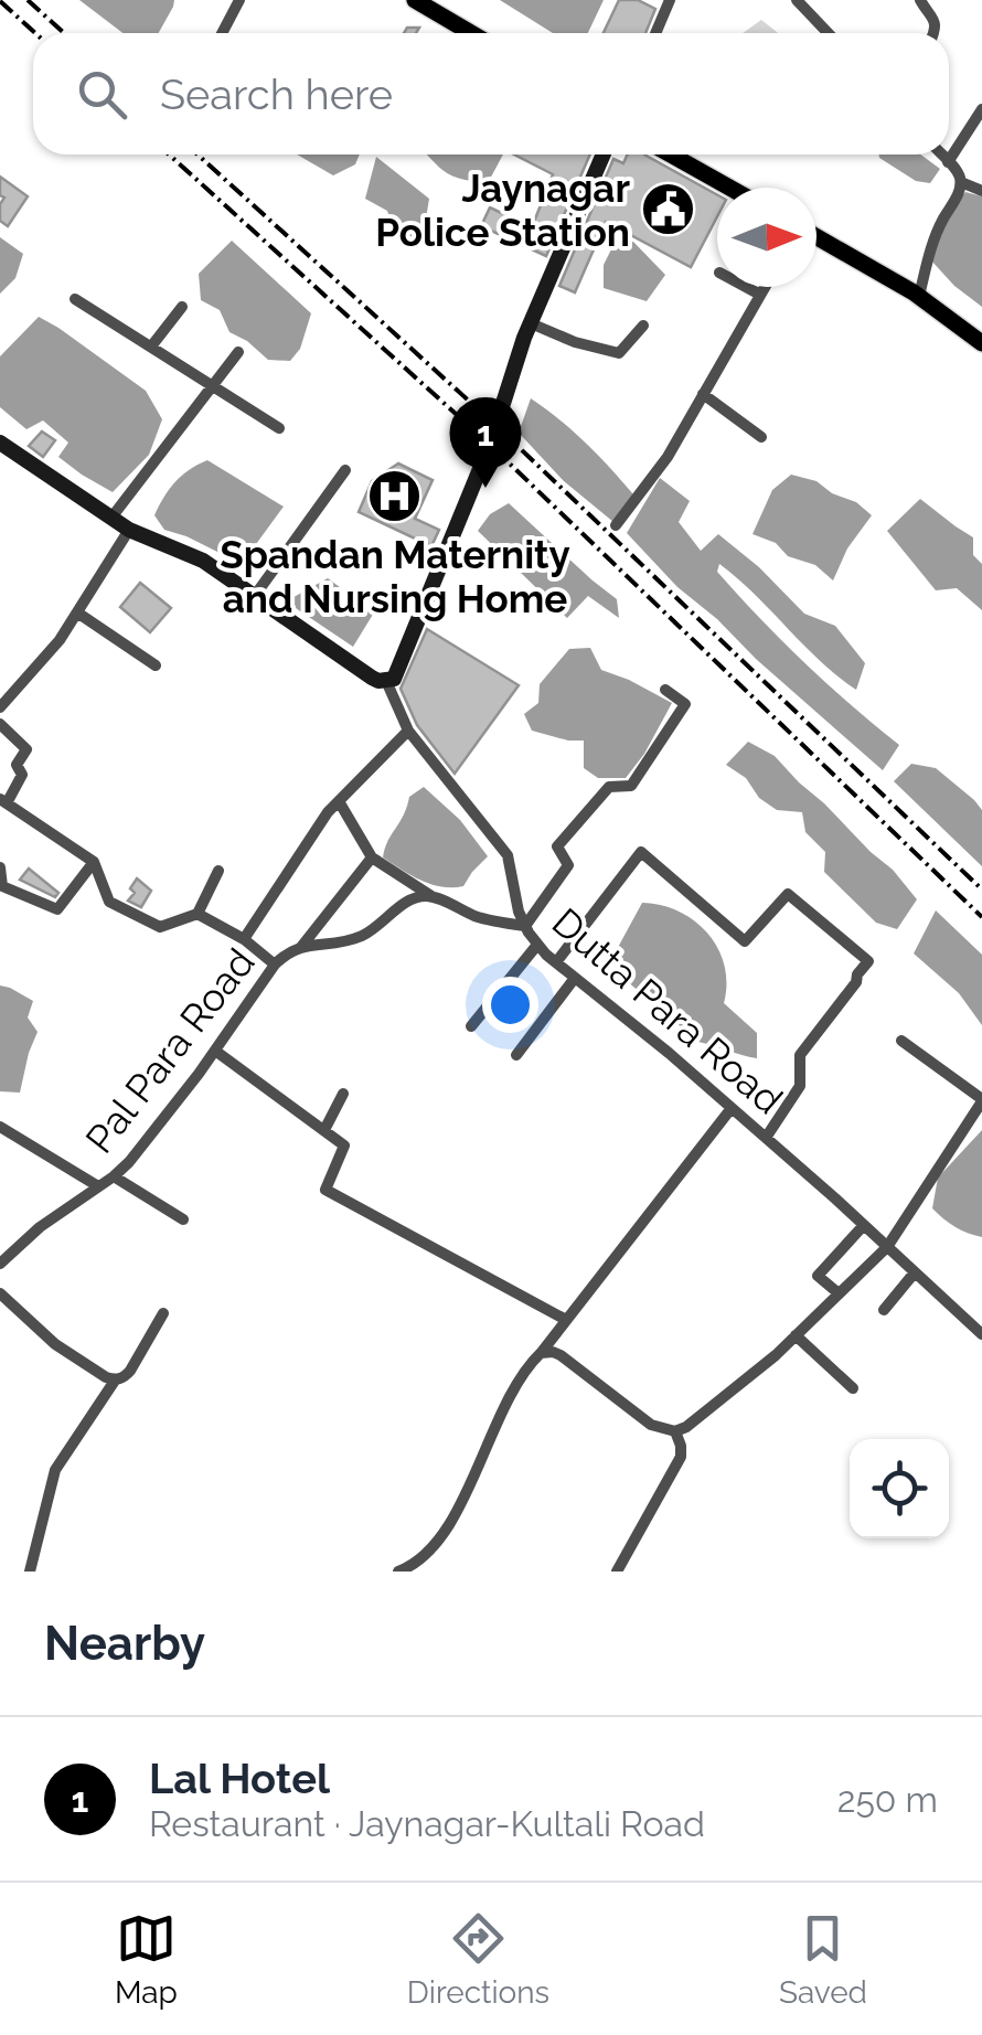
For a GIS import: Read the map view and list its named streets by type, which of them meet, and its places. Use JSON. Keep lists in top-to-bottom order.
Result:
{
  "streets": {
    "street": ["Dutta Para Road", "Pal Para Road"]
  },
  "places": {
    "public building": ["Jaynagar Police Station"],
    "hospital": ["Spandan Maternity and Nursing Home"]
  },
  "north": "right",
  "page": {
    "search": "Search here",
    "pins": "1",
    "heading": "Nearby",
    "list": [
      {
        "mark": "1",
        "name": "Lal Hotel",
        "note": "Restaurant · Jaynagar-Kultali Road",
        "value": "250 m"
      }
    ],
    "nav": ["Map", "Directions", "Saved"]
  }
}
